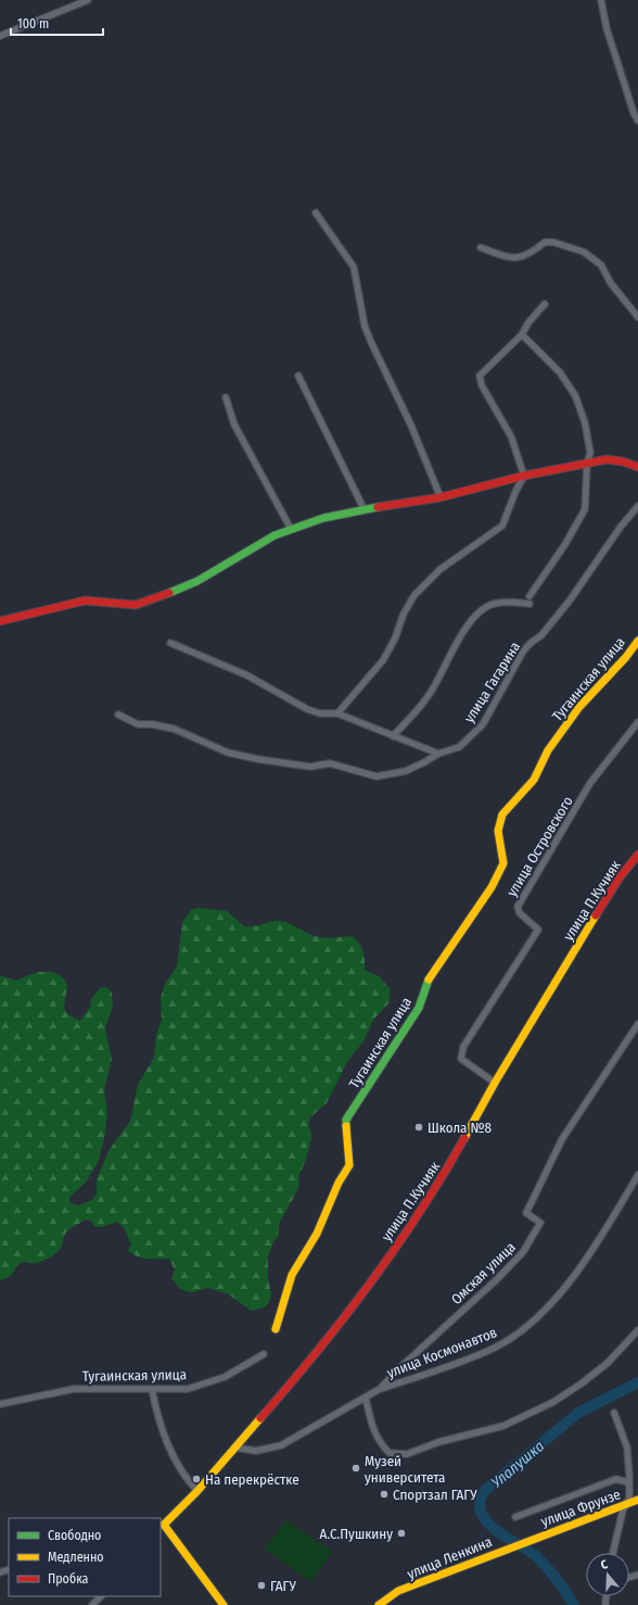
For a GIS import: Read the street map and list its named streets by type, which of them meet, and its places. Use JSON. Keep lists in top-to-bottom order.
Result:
{
  "streets": {
    "street": [
      "Тугаинская улица",
      "улица Гагарина",
      "улица Островского",
      "улица П.Кучияк",
      "Омская улица",
      "улица Космонавтов",
      "улица Фрунзе",
      "улица Ленкина"
    ]
  },
  "crossings": [
    ["улица Островского", "улица П.Кучияк"],
    ["улица П.Кучияк", "Омская улица"],
    ["Омская улица", "улица Космонавтов"],
    ["улица Фрунзе", "улица Ленкина"]
  ],
  "water": ["Улалушка"],
  "places": [
    "Школа №8",
    "Музей университета",
    "На перекрёстке",
    "Спортзал ГАГУ",
    "А.С.Пушкину",
    "ГАГУ"
  ],
  "legend": ["Свободно", "Медленно", "Пробка"],
  "scale_bar": "100 m",
  "north": "top"
}
